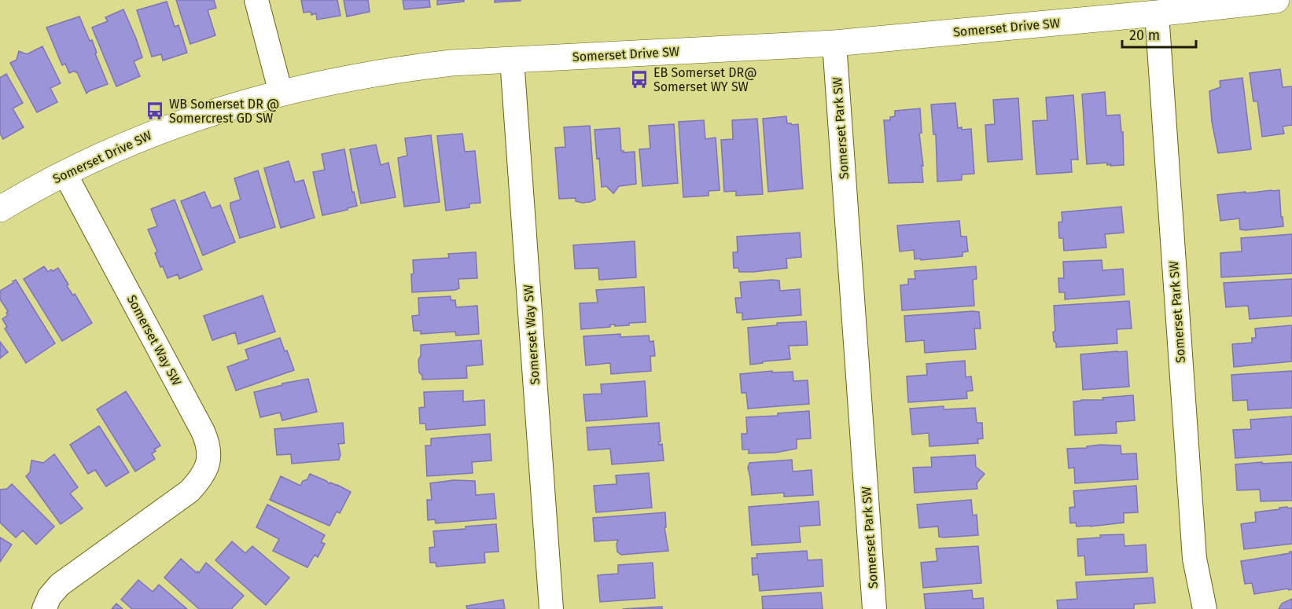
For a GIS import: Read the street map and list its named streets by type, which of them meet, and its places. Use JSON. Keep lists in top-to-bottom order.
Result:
{
  "streets": {
    "street": ["Somerset Drive SW", "Somerset Park SW", "Somerset Way SW"]
  },
  "crossings": [
    ["Somerset Drive SW", "Somerset Park SW"],
    ["Somerset Drive SW", "Somerset Way SW"]
  ],
  "places": {
    "bus stop": ["EB Somerset DR@ Somerset WY SW", "WB Somerset DR @ Somercrest GD SW"]
  },
  "scale_bar": "20 m"
}
